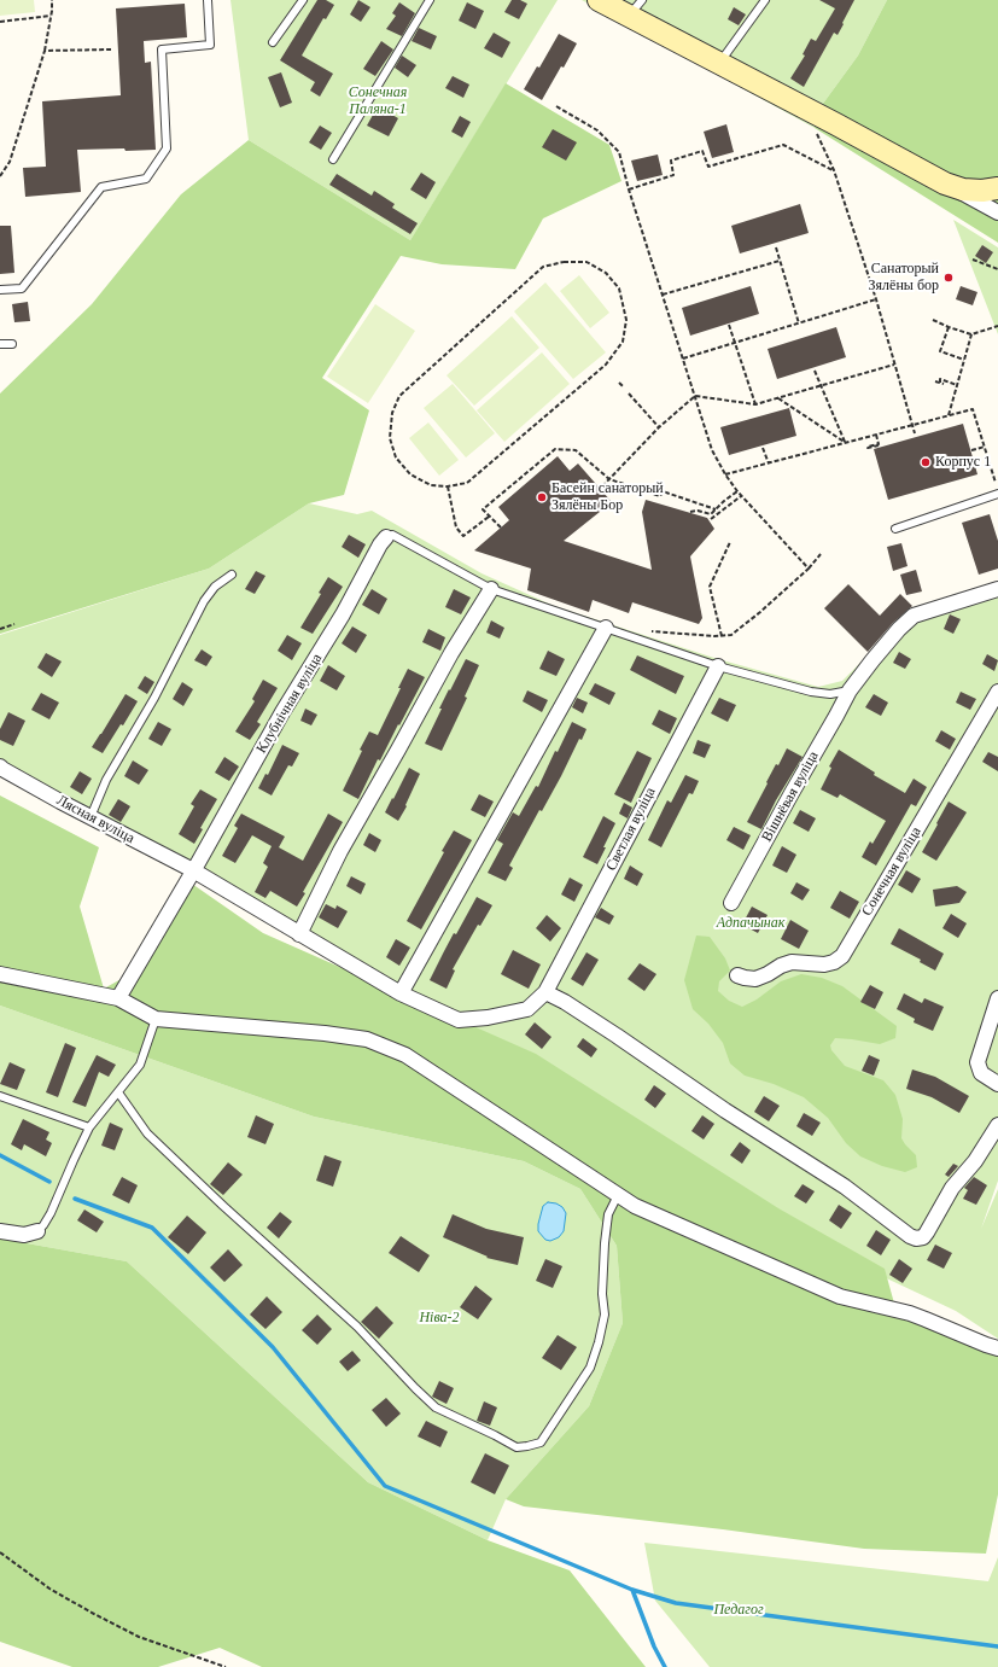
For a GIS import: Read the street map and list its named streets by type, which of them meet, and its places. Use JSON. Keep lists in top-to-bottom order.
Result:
{
  "streets": {
    "street": [
      "Клубнічная вуліца",
      "Вішнёвая вуліца",
      "Лясная вуліца",
      "Светлая вуліца",
      "Сонечная вуліца"
    ]
  },
  "crossings": [
    ["Клубнічная вуліца", "Лясная вуліца"],
    ["Лясная вуліца", "Светлая вуліца"]
  ],
  "parks": [
    "Сонечная Паляна-1",
    "Адпачынак",
    "Ніва-2",
    "Педагог"
  ],
  "places": ["Санаторый Зялёны бор", "Корпус 1", "Басейн санаторый Зялёны Бор"]
}
